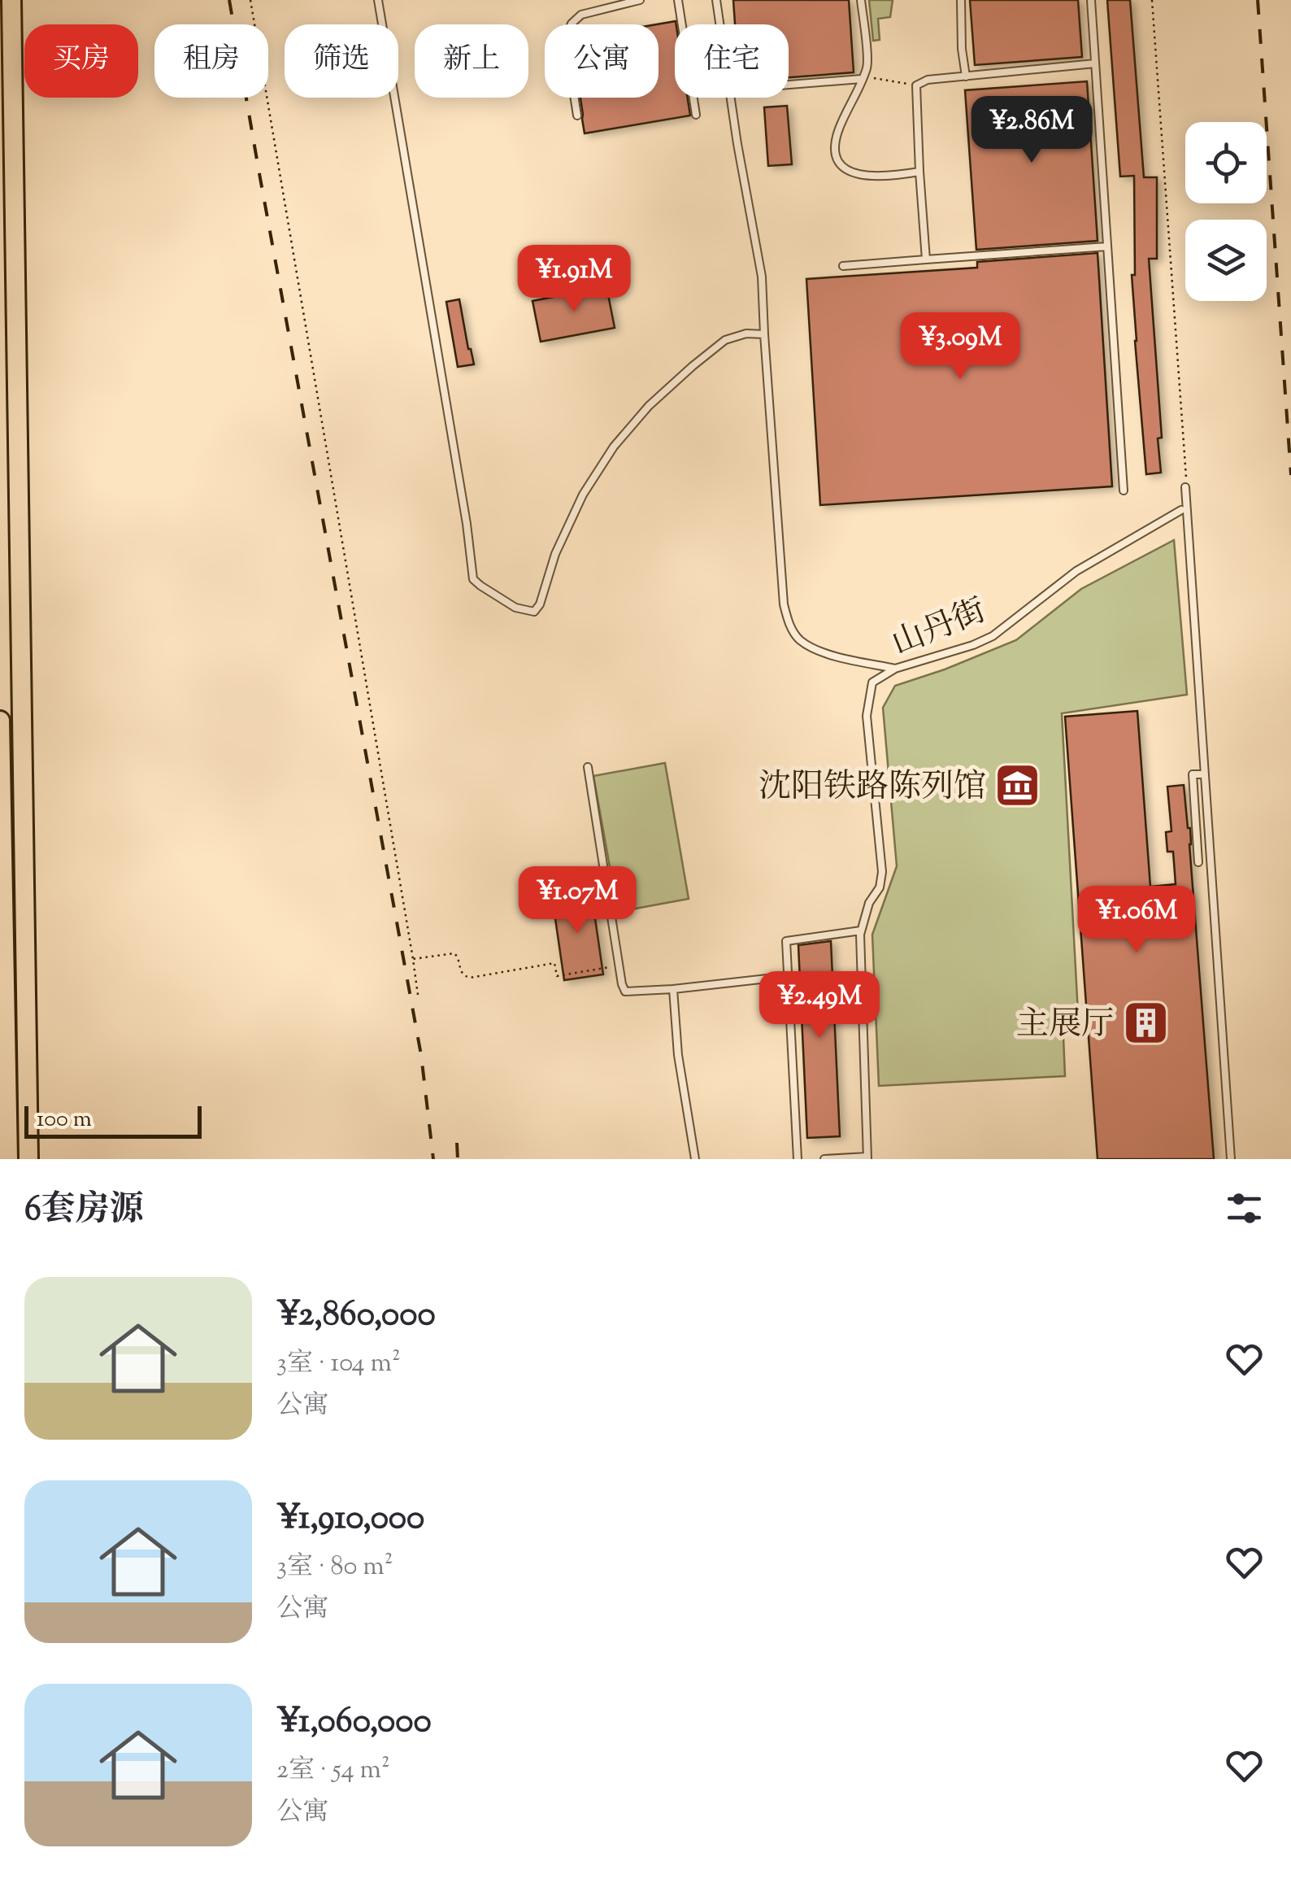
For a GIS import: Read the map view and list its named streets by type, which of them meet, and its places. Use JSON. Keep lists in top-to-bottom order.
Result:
{
  "streets": {
    "lane": ["山丹街"]
  },
  "places": {
    "museum": ["沈阳铁路陈列馆"],
    "building": ["主展厅"]
  },
  "scale_bar": "100 m",
  "page": {
    "chip": [
      "买房",
      "租房",
      "筛选",
      "新上",
      "公寓",
      "住宅"
    ],
    "price": [
      "¥2.86M",
      "¥1.91M",
      "¥3.09M",
      "¥1.07M",
      "¥1.06M",
      "¥2.49M"
    ],
    "scale": "100 m",
    "heading": "6套房源",
    "list": [
      {
        "name": "¥2,860,000",
        "note": "3室 · 104 m² · 公寓"
      },
      {
        "name": "¥1,910,000",
        "note": "3室 · 80 m² · 公寓"
      },
      {
        "name": "¥1,060,000",
        "note": "2室 · 54 m² · 公寓"
      }
    ]
  }
}
